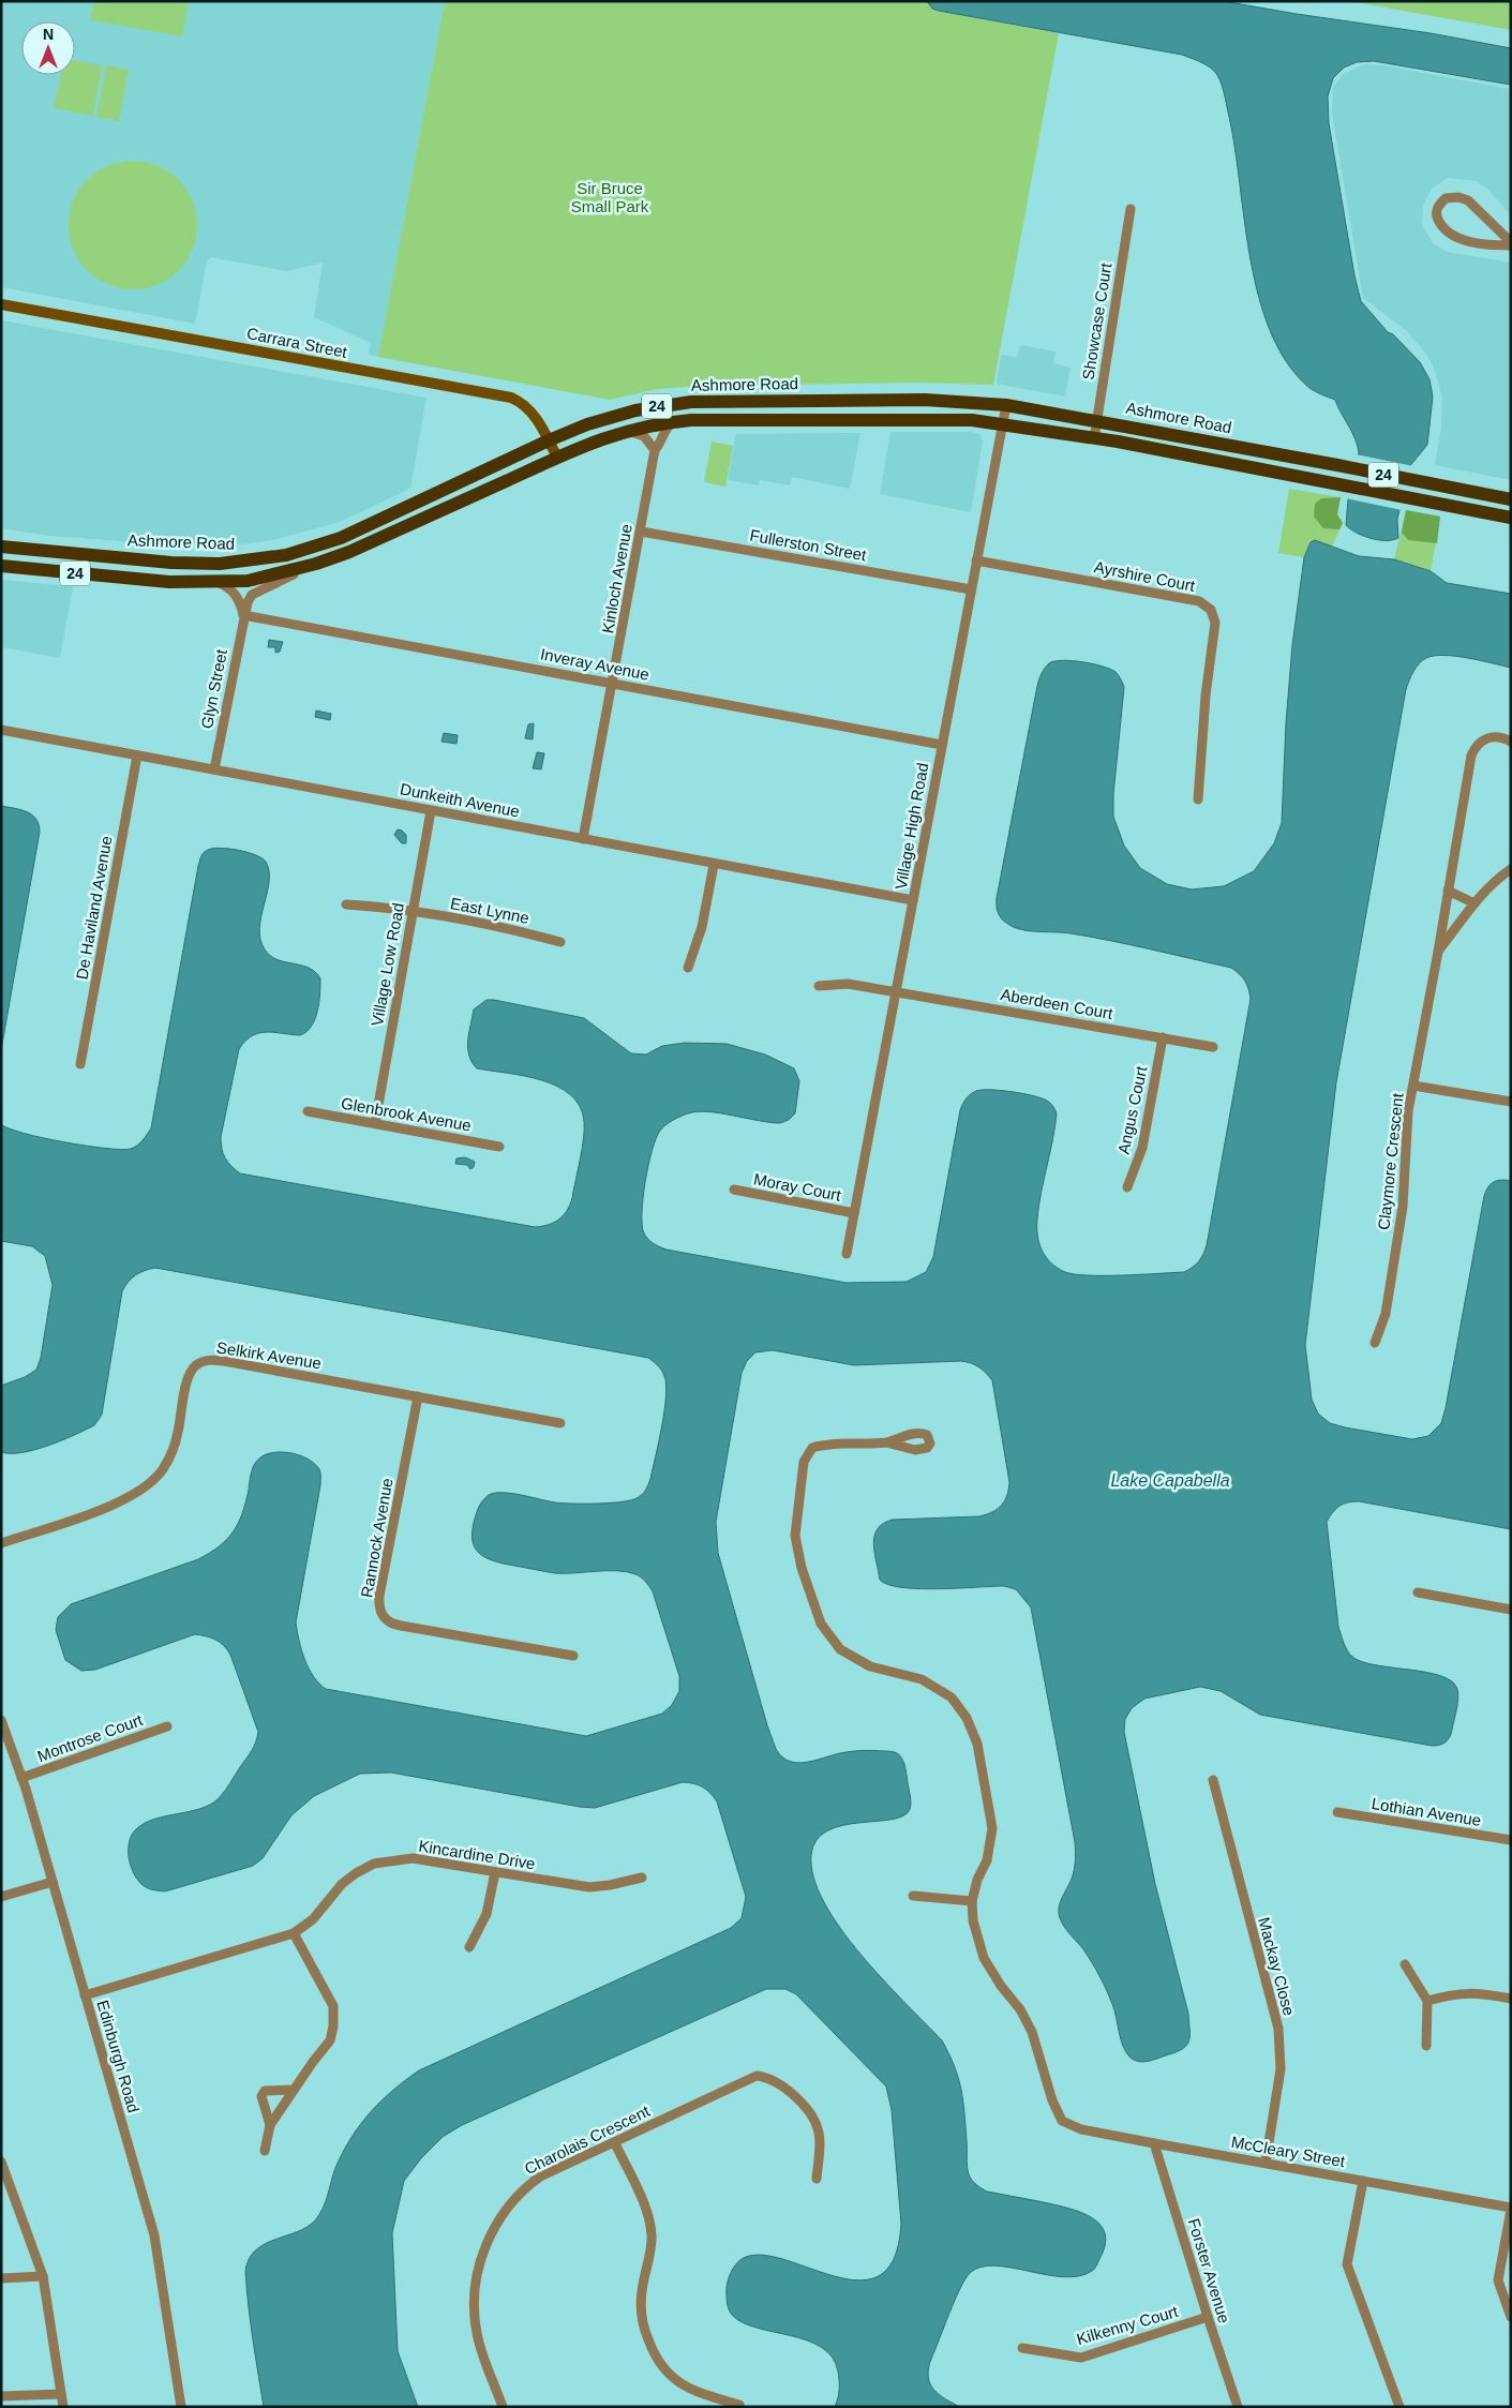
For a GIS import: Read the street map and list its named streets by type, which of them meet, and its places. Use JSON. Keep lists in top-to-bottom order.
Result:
{
  "streets": {
    "main road": ["Carrara Street", "Ashmore Road", "24"],
    "street": [
      "Showcase Court",
      "Fullerston Street",
      "Ayrshire Court",
      "Kinloch Avenue",
      "Inveray Avenue",
      "Glyn Street",
      "Dunkeith Avenue",
      "Village High Road",
      "De Haviland Avenue",
      "East Lynne",
      "Village Low Road",
      "Aberdeen Court",
      "Angus Court",
      "Glenbrook Avenue",
      "Claymore Crescent",
      "Moray Court",
      "Selkirk Avenue",
      "Rannock Avenue",
      "Montrose Court",
      "Lothian Avenue",
      "Kincardine Drive",
      "Mackay Close",
      "Edinburgh Road",
      "Charolais Crescent",
      "McCleary Street",
      "Forster Avenue",
      "Kilkenny Court"
    ]
  },
  "crossings": [
    ["Showcase Court", "Ashmore Road"],
    ["Showcase Court", "24"],
    ["Carrara Street", "Ashmore Road"],
    ["Carrara Street", "24"],
    ["Ashmore Road", "Village High Road"],
    ["24", "Kinloch Avenue"],
    ["24", "Glyn Street"],
    ["24", "Village High Road"],
    ["Fullerston Street", "Kinloch Avenue"],
    ["Fullerston Street", "Village High Road"],
    ["Ayrshire Court", "Village High Road"],
    ["Kinloch Avenue", "Inveray Avenue"],
    ["Kinloch Avenue", "Dunkeith Avenue"],
    ["Inveray Avenue", "Glyn Street"],
    ["Inveray Avenue", "Village High Road"],
    ["Glyn Street", "Dunkeith Avenue"],
    ["Dunkeith Avenue", "Village High Road"],
    ["Dunkeith Avenue", "De Haviland Avenue"],
    ["Dunkeith Avenue", "Village Low Road"],
    ["Village High Road", "Aberdeen Court"],
    ["Village High Road", "Moray Court"],
    ["East Lynne", "Village Low Road"],
    ["Village Low Road", "Glenbrook Avenue"],
    ["Aberdeen Court", "Angus Court"],
    ["Selkirk Avenue", "Rannock Avenue"],
    ["Montrose Court", "Edinburgh Road"],
    ["Kincardine Drive", "Edinburgh Road"],
    ["Mackay Close", "McCleary Street"],
    ["McCleary Street", "Forster Avenue"],
    ["Forster Avenue", "Kilkenny Court"]
  ],
  "water": ["Lake Capabella"],
  "parks": ["Sir Bruce Small Park"],
  "north": "top"
}
